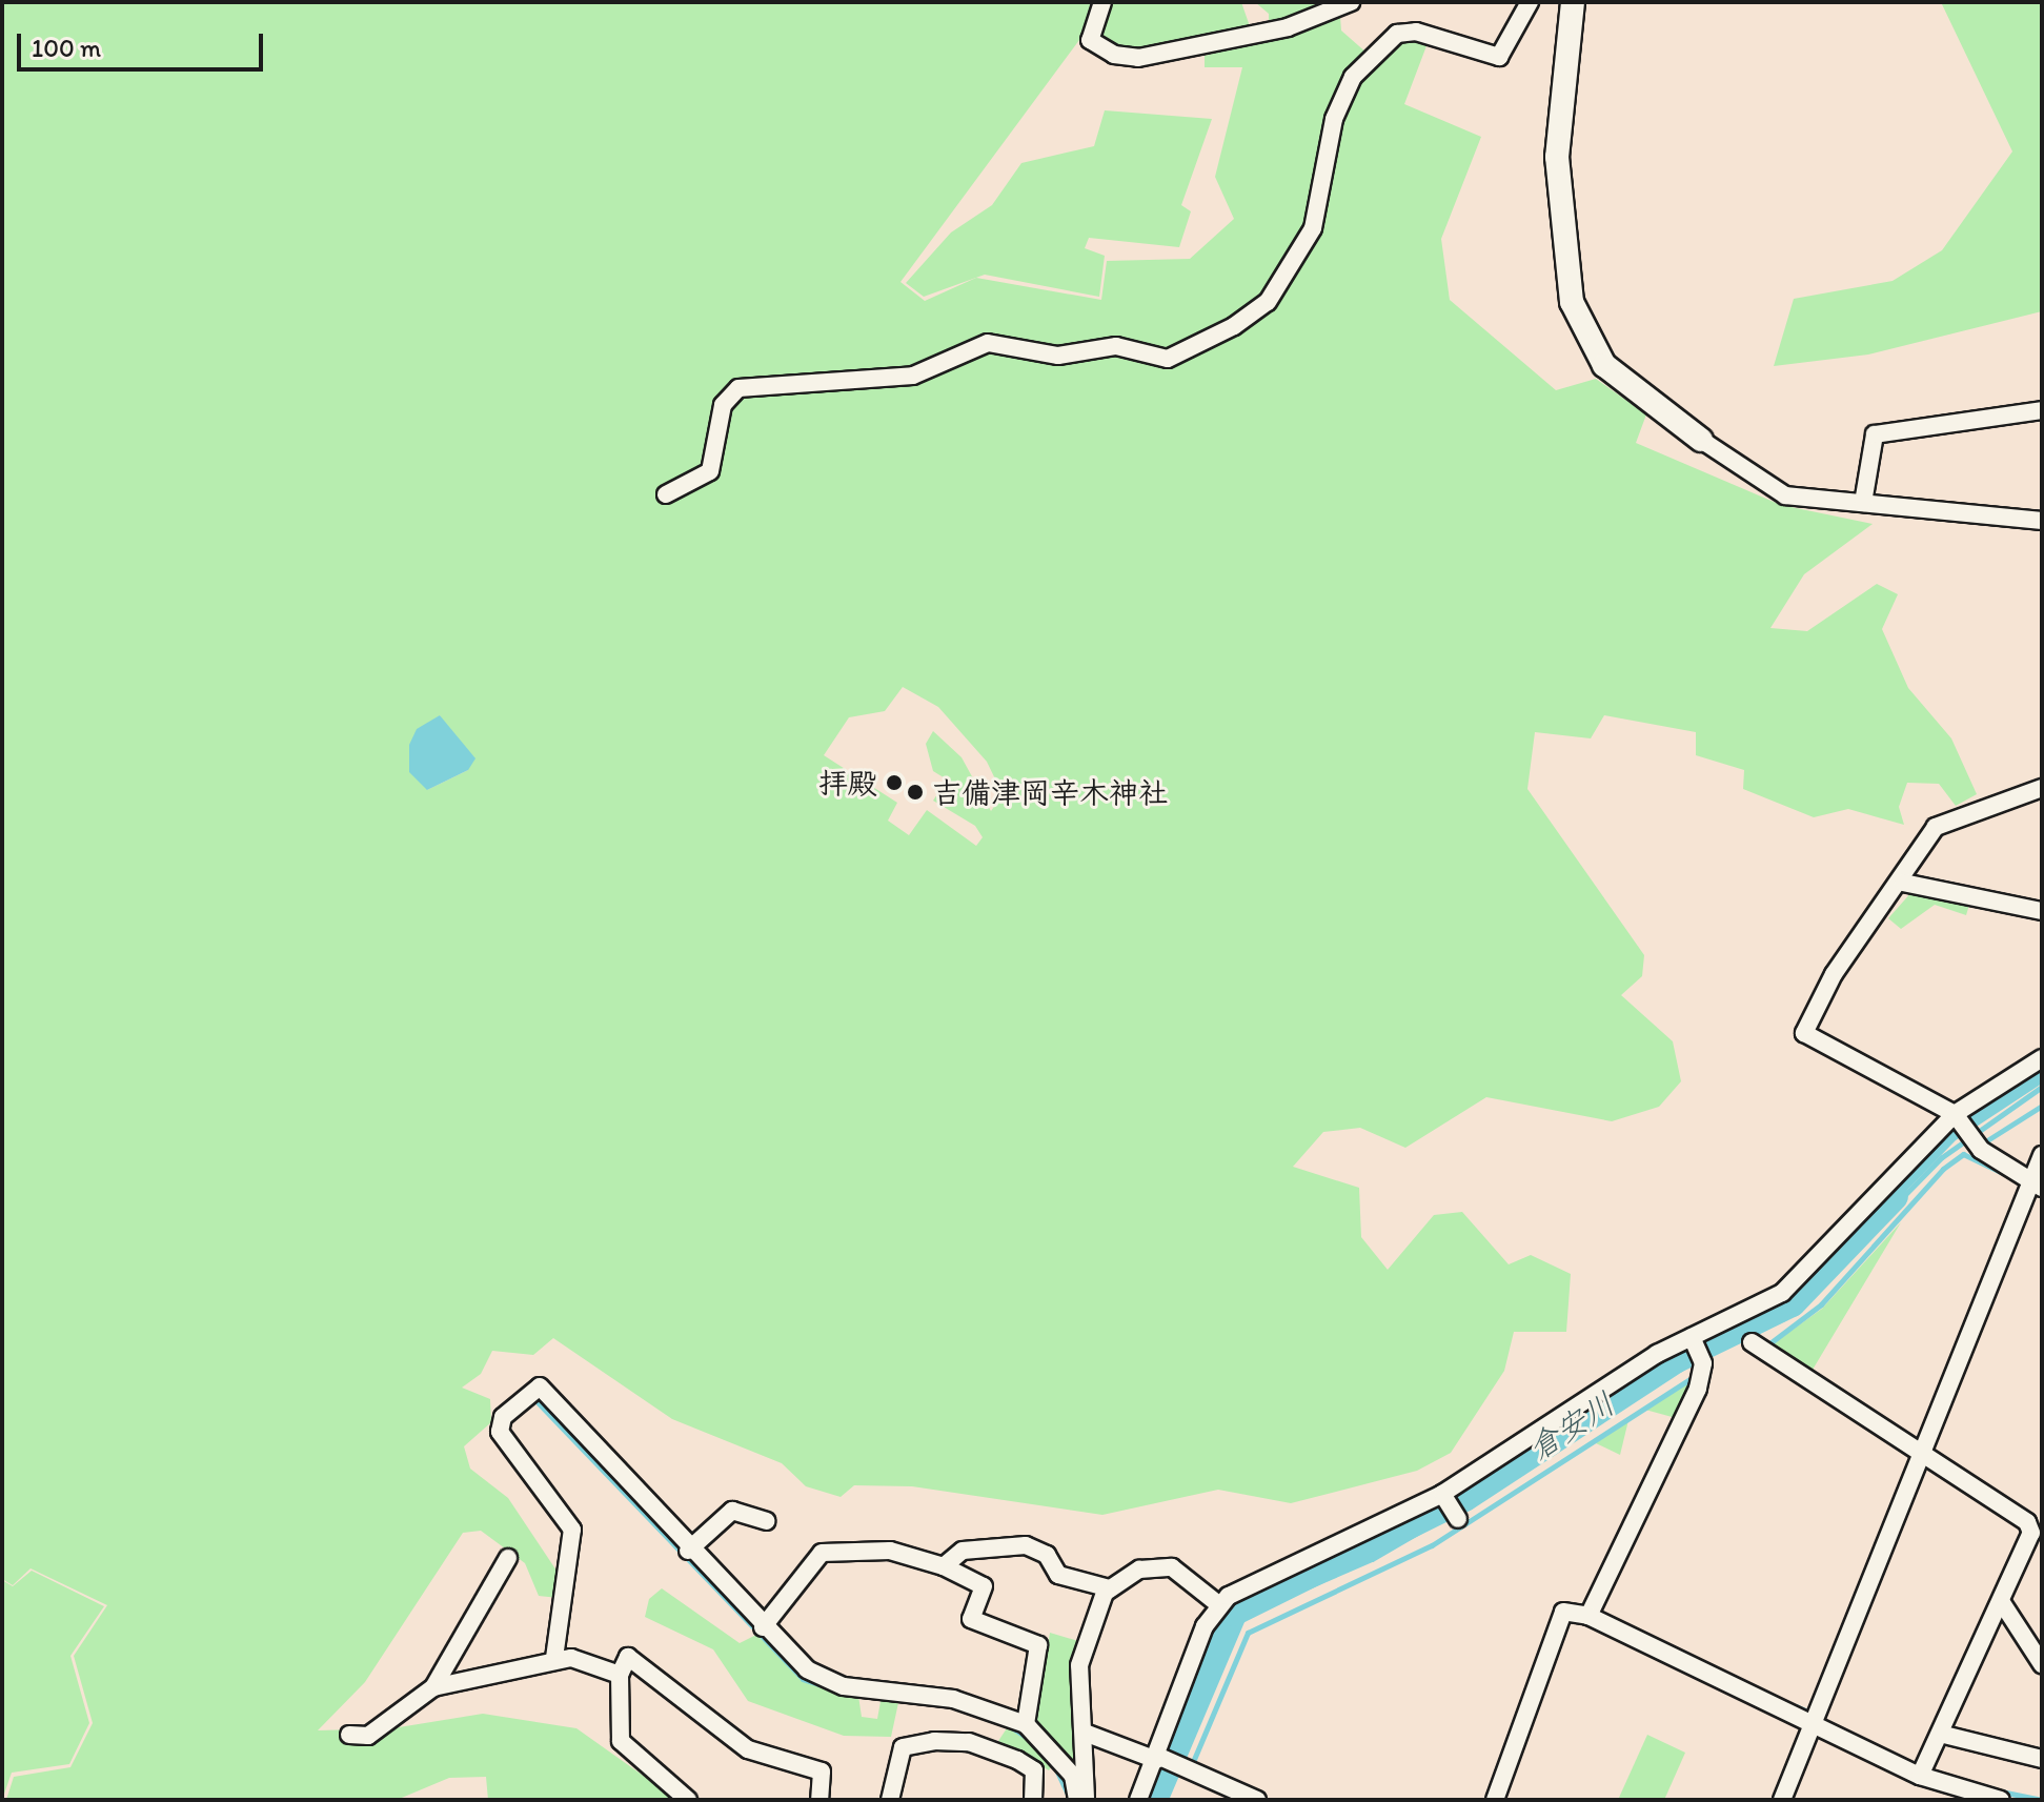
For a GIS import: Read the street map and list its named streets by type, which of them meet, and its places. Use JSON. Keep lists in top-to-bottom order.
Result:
{
  "water": ["倉安川"],
  "places": ["拝殿", "吉備津岡辛木神社"],
  "scale_bar": "100 m"
}
